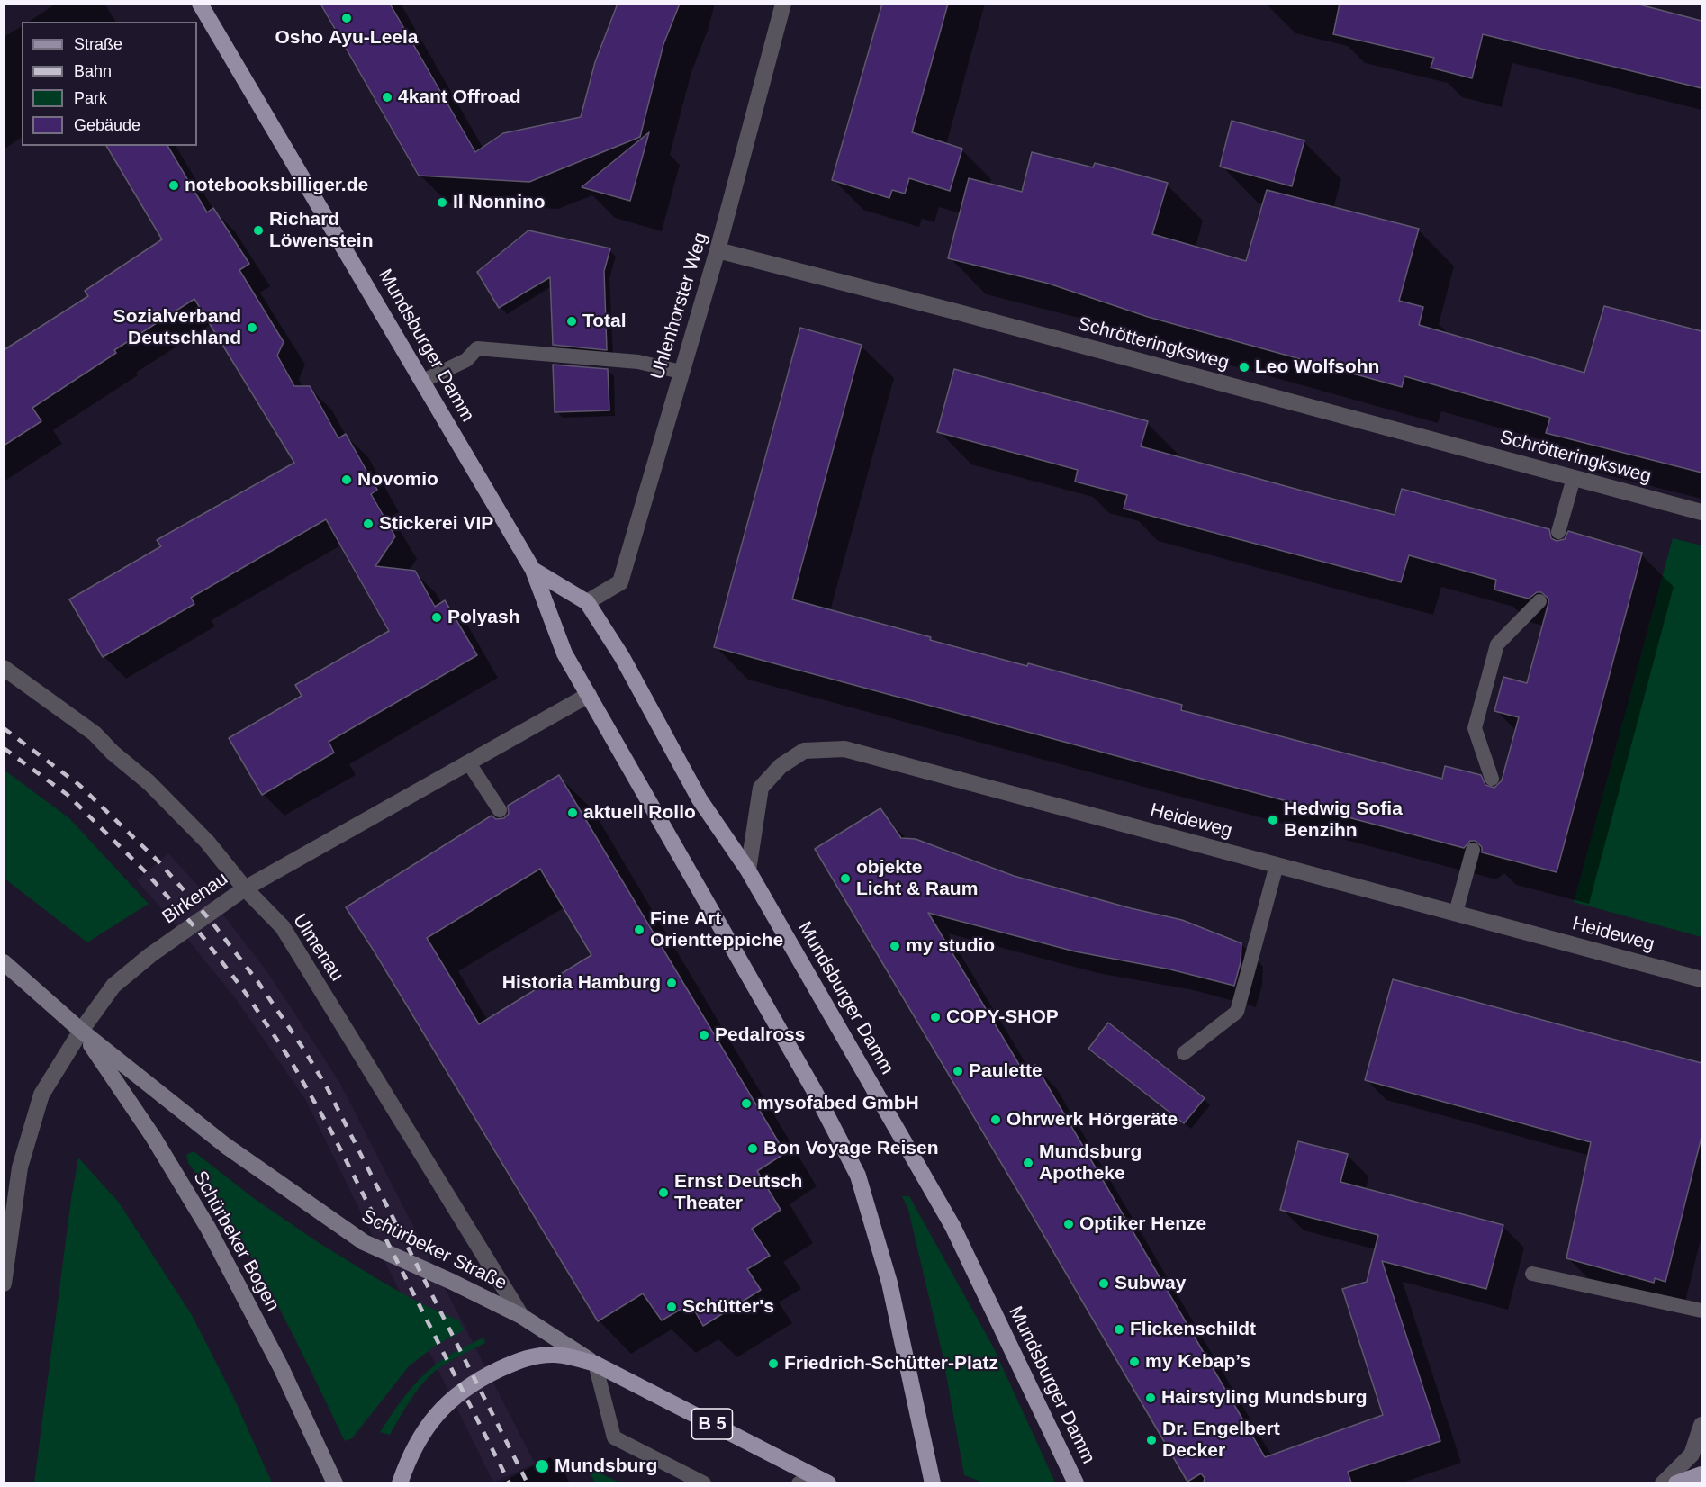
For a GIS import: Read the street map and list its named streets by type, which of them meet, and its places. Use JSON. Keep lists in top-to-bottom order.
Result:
{
  "streets": {
    "main road": [
      "Mundsburger Damm",
      "Schürbeker Bogen",
      "Schürbeker Straße",
      "B 5"
    ],
    "street": [
      "Uhlenhorster Weg",
      "Schrötteringksweg",
      "Heideweg",
      "Birkenau",
      "Ulmenau"
    ]
  },
  "crossings": [
    ["Uhlenhorster Weg", "Schrötteringksweg"],
    ["Uhlenhorster Weg", "Mundsburger Damm"],
    ["Mundsburger Damm", "Heideweg"],
    ["Mundsburger Damm", "Birkenau"],
    ["Birkenau", "Ulmenau"],
    ["Birkenau", "Schürbeker Bogen"],
    ["Birkenau", "Schürbeker Straße"],
    ["Ulmenau", "Schürbeker Straße"],
    ["Schürbeker Bogen", "Schürbeker Straße"],
    ["Schürbeker Straße", "B 5"]
  ],
  "places": [
    "Osho Ayu-Leela",
    "4kant Offroad",
    "notebooksbilliger.de",
    "Il Nonnino",
    "Richard Löwenstein",
    "Total",
    "Sozialverband Deutschland",
    "Leo Wolfsohn",
    "Novomio",
    "Stickerei VIP",
    "Polyash",
    "aktuell Rollo",
    "Hedwig Sofia Benzihn",
    "objekte Licht & Raum",
    "Fine Art Orientteppiche",
    "my studio",
    "Historia Hamburg",
    "COPY-SHOP",
    "Pedalross",
    "Paulette",
    "mysofabed GmbH",
    "Ohrwerk Hörgeräte",
    "Bon Voyage Reisen",
    "Mundsburg Apotheke",
    "Ernst Deutsch Theater",
    "Optiker Henze",
    "Subway",
    "Schütter's",
    "Flickenschildt",
    "my Kebap’s",
    "Friedrich-Schütter-Platz",
    "Hairstyling Mundsburg",
    "Dr. Engelbert Decker",
    "Mundsburg"
  ],
  "legend": [
    "Straße",
    "Bahn",
    "Park",
    "Gebäude"
  ]
}
